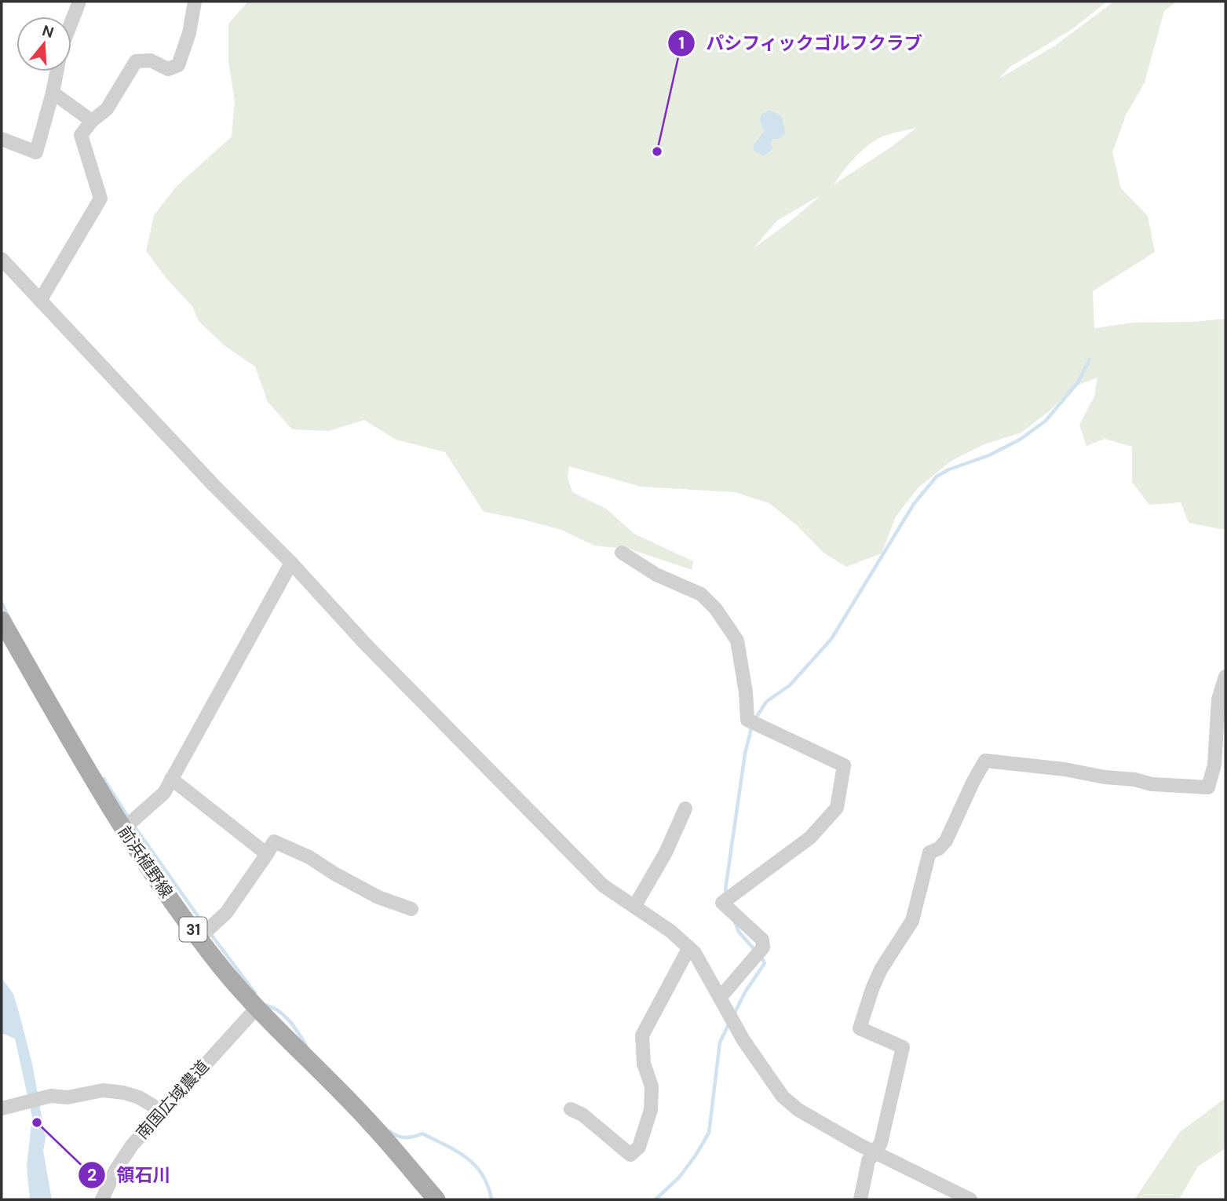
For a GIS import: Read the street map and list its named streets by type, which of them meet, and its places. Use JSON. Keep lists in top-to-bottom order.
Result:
{
  "streets": {
    "main road": ["前浜植野線", "31"],
    "street": ["南国広域農道"]
  },
  "crossings": [
    ["前浜植野線", "南国広域農道"]
  ],
  "places": ["パシフィックゴルフクラブ", "領石川"],
  "north": "top"
}
